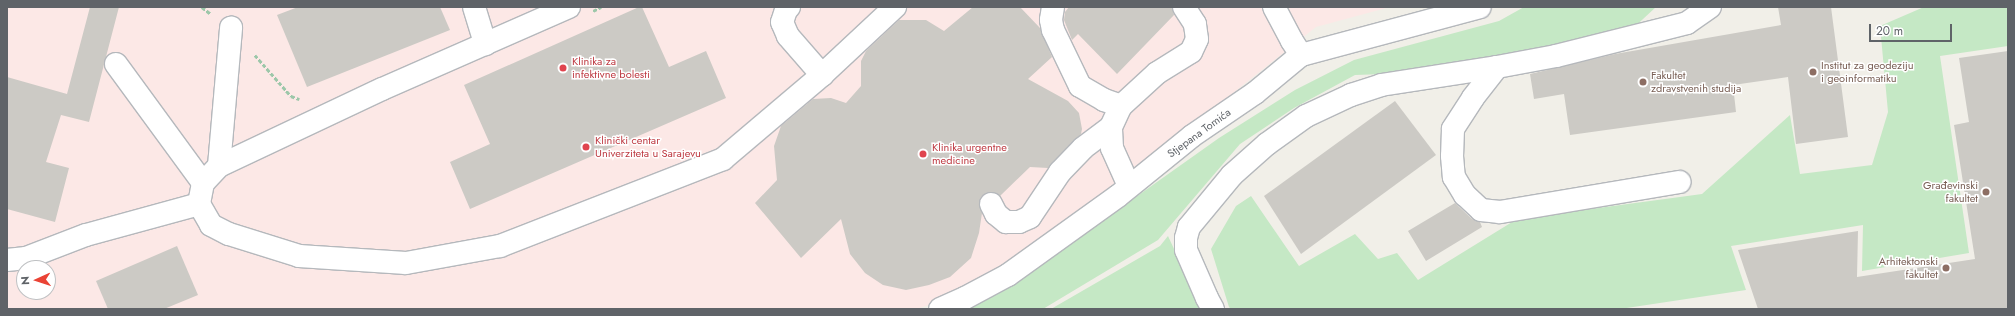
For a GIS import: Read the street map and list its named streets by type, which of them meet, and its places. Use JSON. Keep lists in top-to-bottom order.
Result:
{
  "streets": {
    "street": ["Stjepana Tomića"]
  },
  "places": [
    "Klinika za infektivne bolesti",
    "Institut za geodeziju i geoinformatiku",
    "Fakultet zdravstvenih studija",
    "Klinički centar Univerziteta u Sarajevu",
    "Klinika urgentne medicine",
    "Građevinski fakultet",
    "Arhitektonski fakultet"
  ],
  "scale_bar": "20 m",
  "north": "left"
}
